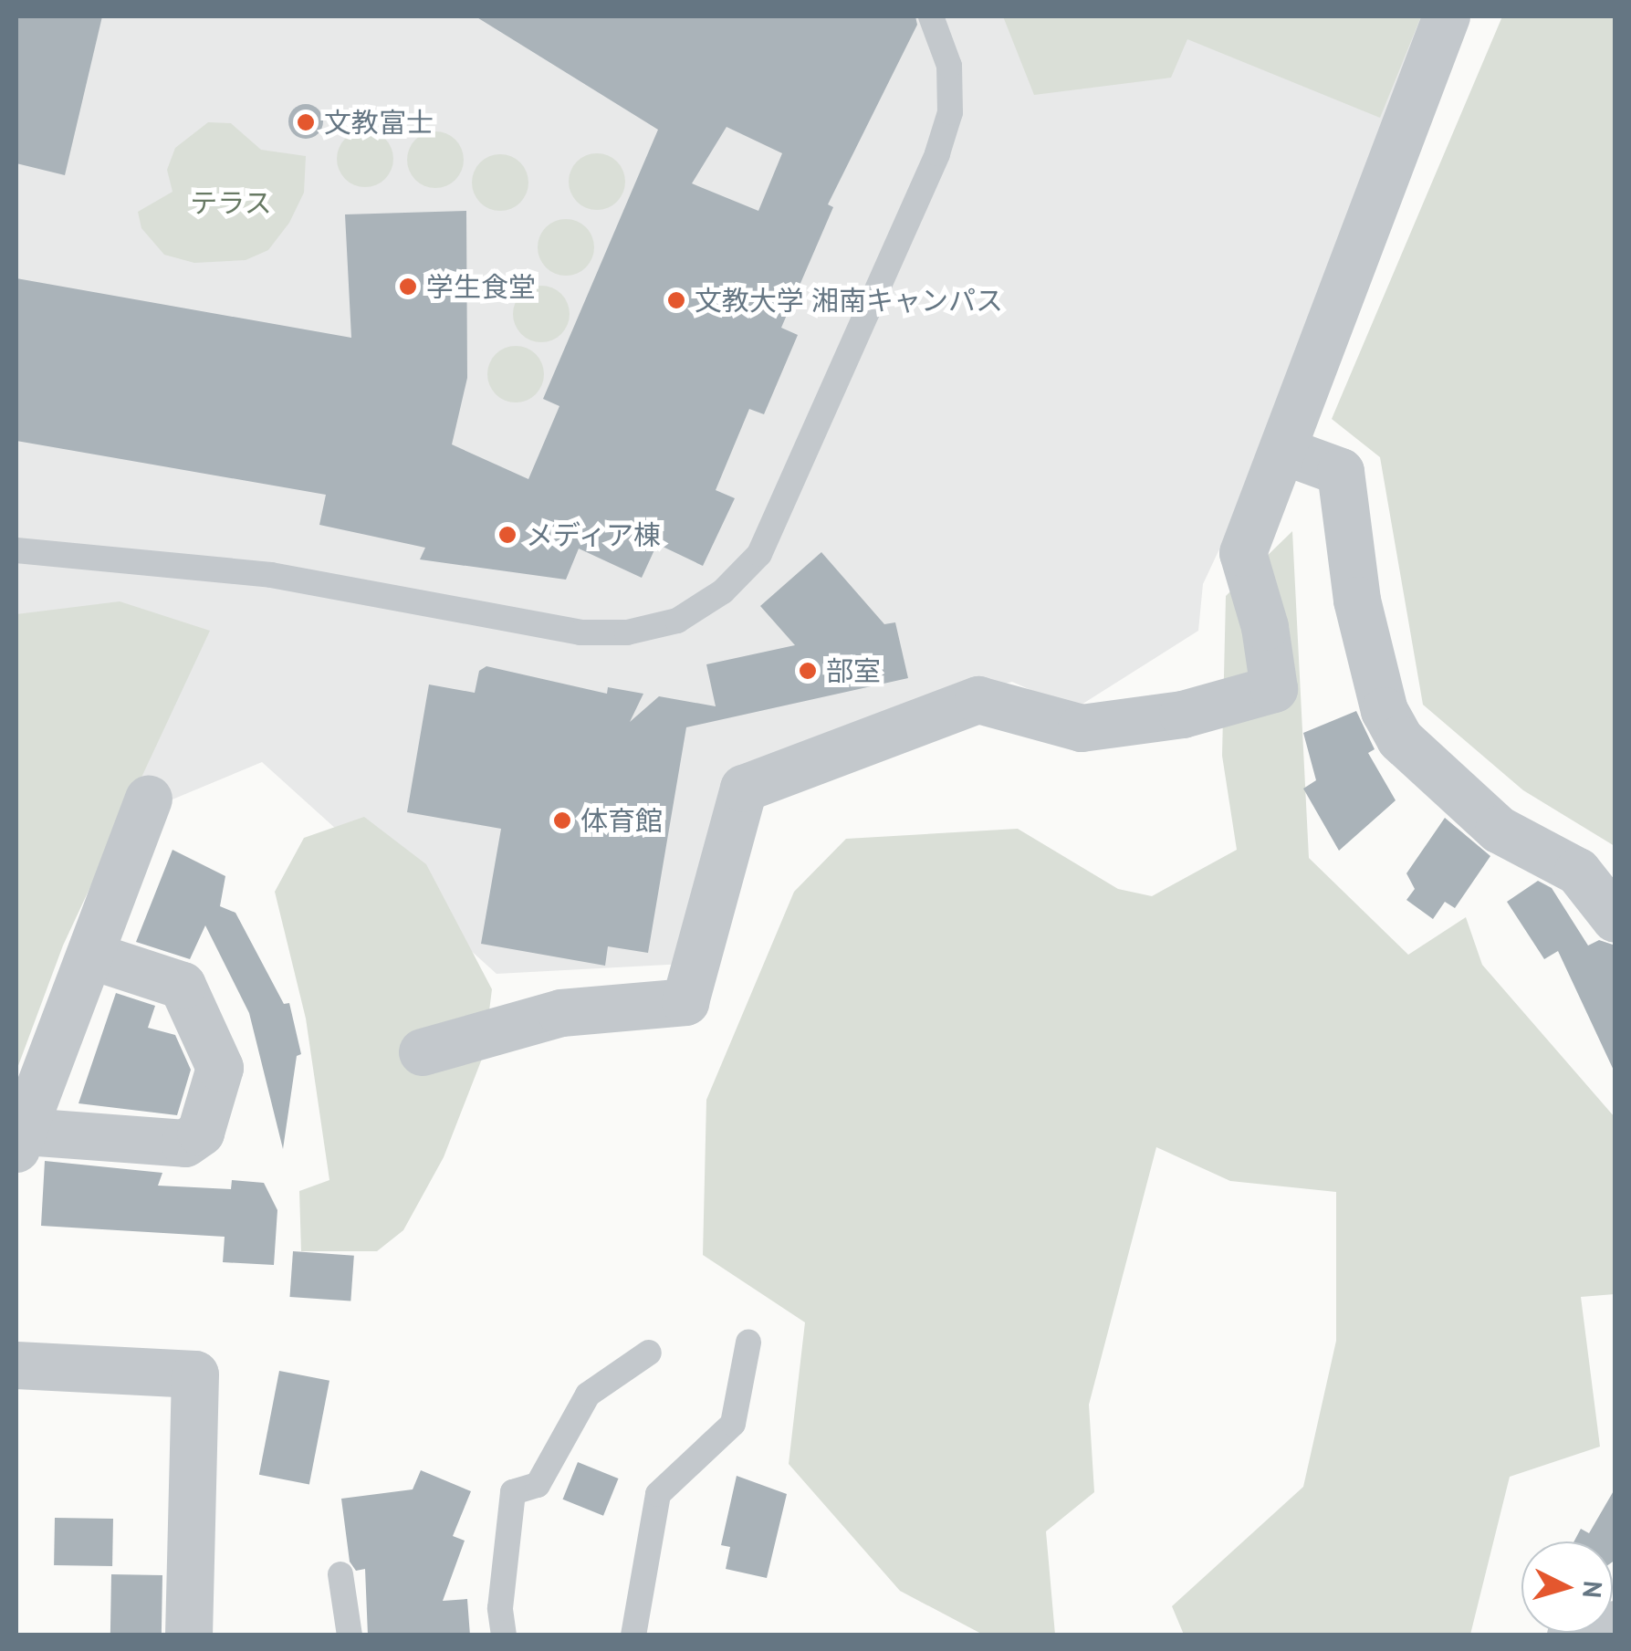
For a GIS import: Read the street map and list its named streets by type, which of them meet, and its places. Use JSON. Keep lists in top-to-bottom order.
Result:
{
  "parks": ["テラス"],
  "places": [
    "文教富士",
    "学生食堂",
    "文教大学 湘南キャンパス",
    "メディア棟",
    "部室",
    "体育館"
  ],
  "north": "right"
}
